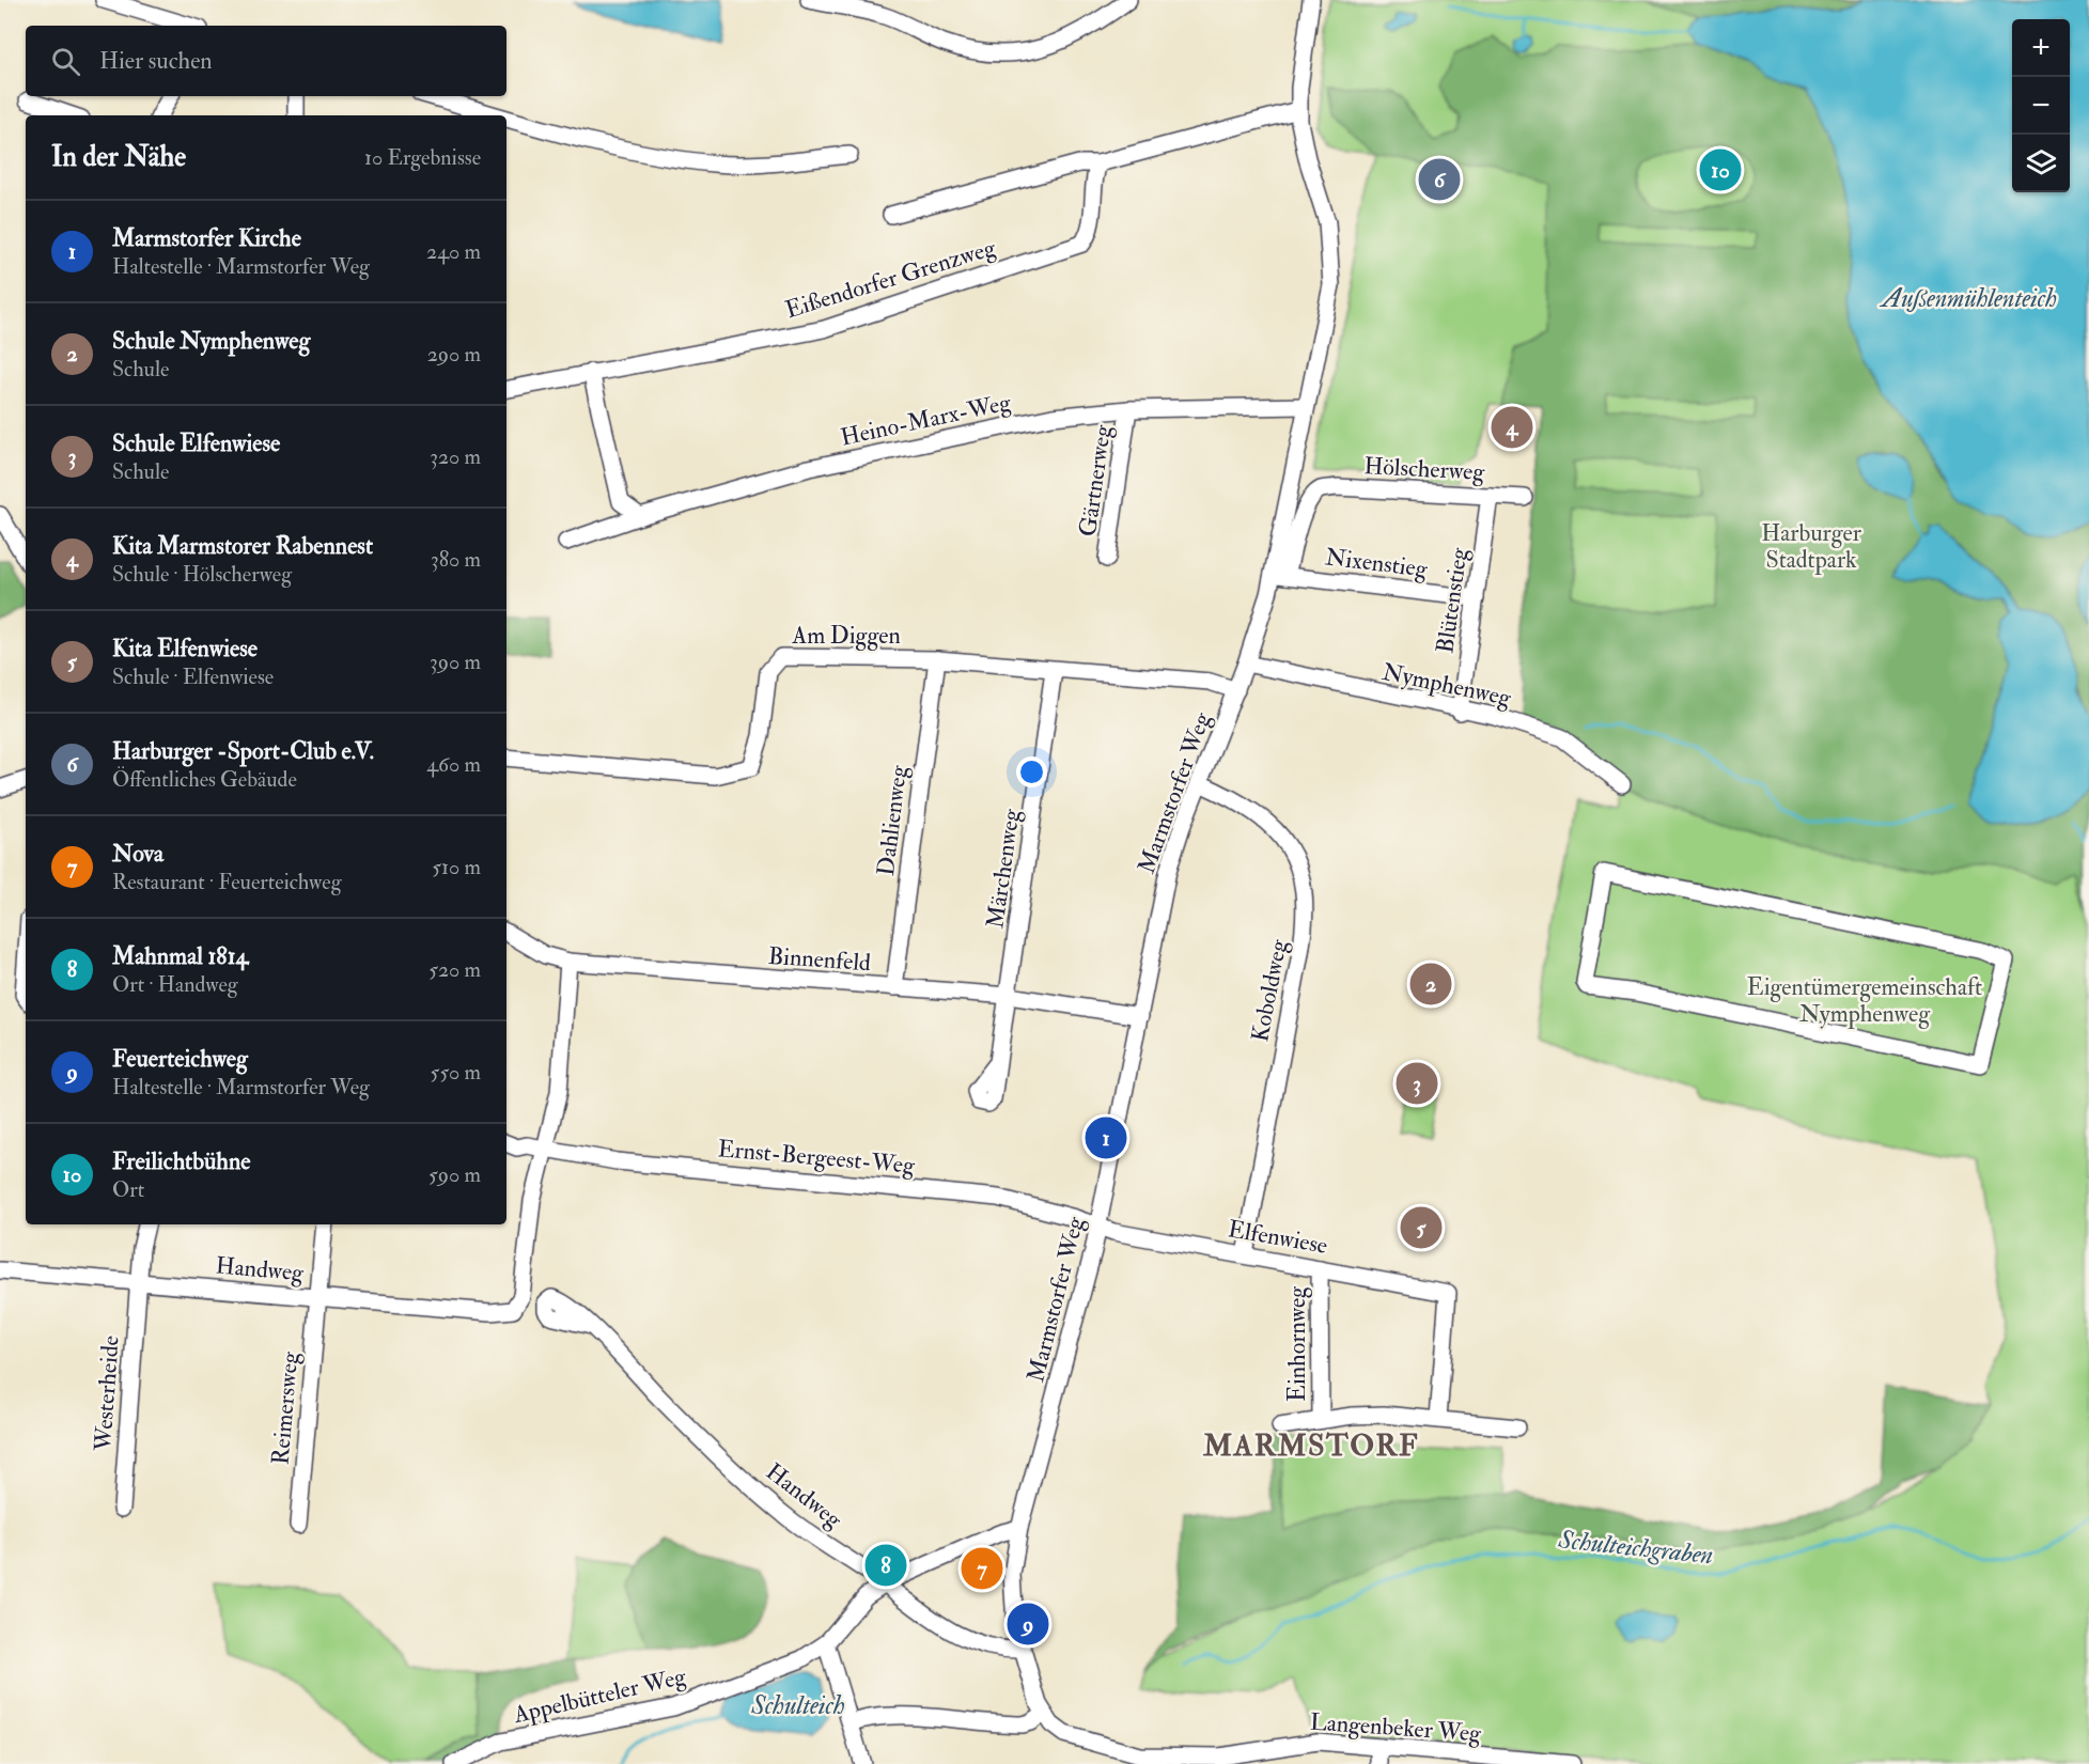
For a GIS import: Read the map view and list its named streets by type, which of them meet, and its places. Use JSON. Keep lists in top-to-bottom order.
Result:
{
  "streets": {
    "street": [
      "Eißendorfer Grenzweg",
      "Heino-Marx-Weg",
      "Hölscherweg",
      "Gärtnerweg",
      "Nixenstieg",
      "Blütenstieg",
      "Am Diggen",
      "Nymphenweg",
      "Marmstorfer Weg",
      "Dahlienweg",
      "Märchenweg",
      "Binnenfeld",
      "Koboldweg",
      "Ernst-Bergeest-Weg",
      "Elfenwiese",
      "Handweg",
      "Einhornweg",
      "Westerheide",
      "Reimersweg",
      "Appelbütteler Weg",
      "Langenbeker Weg"
    ]
  },
  "crossings": [
    ["Heino-Marx-Weg", "Gärtnerweg"],
    ["Heino-Marx-Weg", "Marmstorfer Weg"],
    ["Hölscherweg", "Blütenstieg"],
    ["Hölscherweg", "Marmstorfer Weg"],
    ["Nixenstieg", "Blütenstieg"],
    ["Nixenstieg", "Marmstorfer Weg"],
    ["Blütenstieg", "Nymphenweg"],
    ["Am Diggen", "Marmstorfer Weg"],
    ["Am Diggen", "Dahlienweg"],
    ["Am Diggen", "Märchenweg"],
    ["Nymphenweg", "Marmstorfer Weg"],
    ["Marmstorfer Weg", "Binnenfeld"],
    ["Marmstorfer Weg", "Koboldweg"],
    ["Marmstorfer Weg", "Ernst-Bergeest-Weg"],
    ["Marmstorfer Weg", "Elfenwiese"],
    ["Marmstorfer Weg", "Handweg"],
    ["Marmstorfer Weg", "Appelbütteler Weg"],
    ["Marmstorfer Weg", "Langenbeker Weg"],
    ["Dahlienweg", "Binnenfeld"],
    ["Märchenweg", "Binnenfeld"],
    ["Koboldweg", "Elfenwiese"],
    ["Ernst-Bergeest-Weg", "Elfenwiese"],
    ["Ernst-Bergeest-Weg", "Handweg"],
    ["Elfenwiese", "Einhornweg"],
    ["Handweg", "Westerheide"],
    ["Handweg", "Reimersweg"],
    ["Handweg", "Appelbütteler Weg"]
  ],
  "districts": ["MARMSTORF"],
  "water": ["Außenmühlenteich", "Schulteichgraben", "Schulteich"],
  "parks": ["Harburger Stadtpark", "Eigentümergemeinschaft Nymphenweg"],
  "page": {
    "map_buttons": ["+", "−"],
    "search": "Hier suchen",
    "heading": ["In der Nähe", "10 Ergebnisse"],
    "pins": [
      "10",
      "6",
      "4",
      "2",
      "3",
      "1",
      "5",
      "8",
      "7",
      "9"
    ],
    "list": [
      {
        "mark": "1",
        "name": "Marmstorfer Kirche",
        "note": "Haltestelle · Marmstorfer Weg",
        "value": "240 m"
      },
      {
        "mark": "2",
        "name": "Schule Nymphenweg",
        "note": "Schule",
        "value": "290 m"
      },
      {
        "mark": "3",
        "name": "Schule Elfenwiese",
        "note": "Schule",
        "value": "320 m"
      },
      {
        "mark": "4",
        "name": "Kita Marmstorer Rabennest",
        "note": "Schule · Hölscherweg",
        "value": "380 m"
      },
      {
        "mark": "5",
        "name": "Kita Elfenwiese",
        "note": "Schule · Elfenwiese",
        "value": "390 m"
      },
      {
        "mark": "6",
        "name": "Harburger -Sport-Club e.V.",
        "note": "Öffentliches Gebäude",
        "value": "460 m"
      },
      {
        "mark": "7",
        "name": "Nova",
        "note": "Restaurant · Feuerteichweg",
        "value": "510 m"
      },
      {
        "mark": "8",
        "name": "Mahnmal 1814",
        "note": "Ort · Handweg",
        "value": "520 m"
      },
      {
        "mark": "9",
        "name": "Feuerteichweg",
        "note": "Haltestelle · Marmstorfer Weg",
        "value": "550 m"
      },
      {
        "mark": "10",
        "name": "Freilichtbühne",
        "note": "Ort",
        "value": "590 m"
      }
    ]
  }
}
